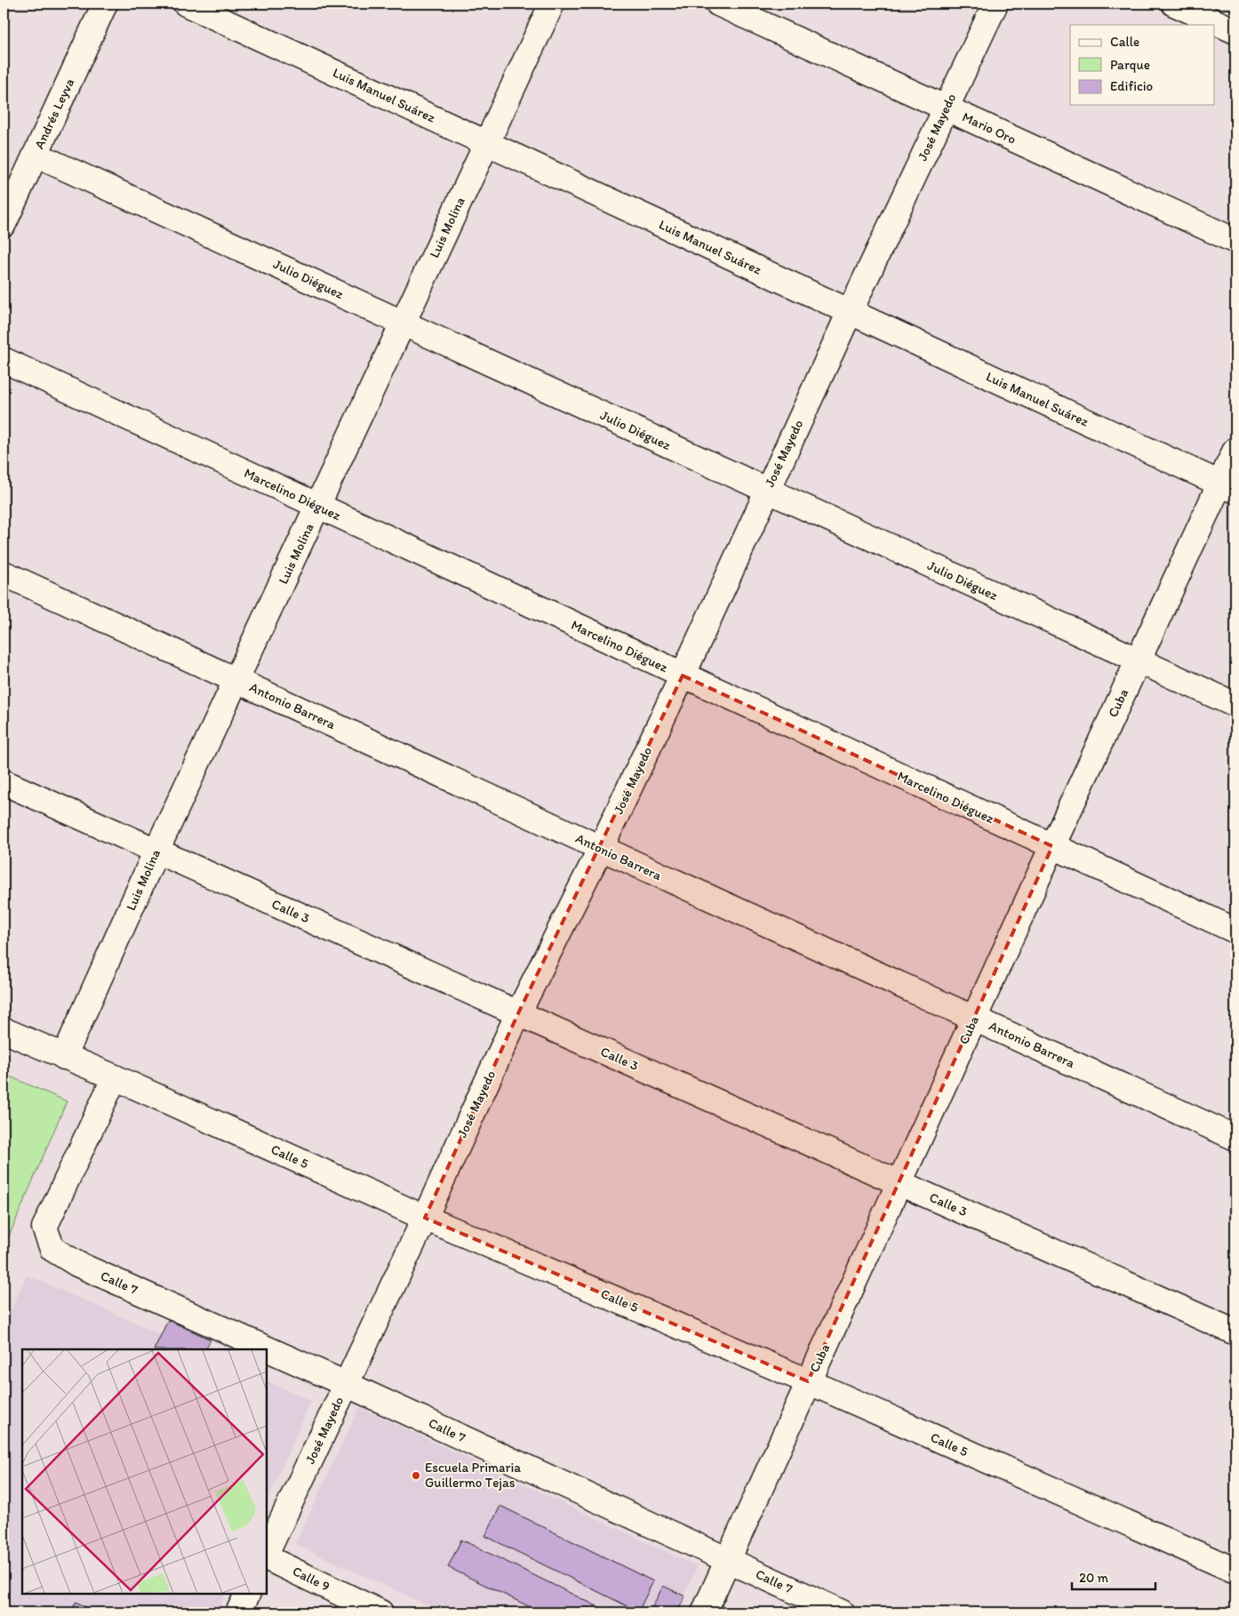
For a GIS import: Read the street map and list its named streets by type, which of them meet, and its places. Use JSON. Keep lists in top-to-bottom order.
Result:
{
  "streets": {
    "street": [
      "Luis Manuel Suárez",
      "Andrés Leyva",
      "José Mayedo",
      "Mario Oro",
      "Luis Molina",
      "Julio Diéguez",
      "Marcelino Diéguez",
      "Cuba",
      "Antonio Barrera",
      "Calle 3",
      "Calle 5",
      "Calle 7",
      "Calle 9"
    ]
  },
  "crossings": [
    ["Luis Manuel Suárez", "José Mayedo"],
    ["Luis Manuel Suárez", "Luis Molina"],
    ["Luis Manuel Suárez", "Cuba"],
    ["Andrés Leyva", "Julio Diéguez"],
    ["José Mayedo", "Mario Oro"],
    ["José Mayedo", "Julio Diéguez"],
    ["José Mayedo", "Marcelino Diéguez"],
    ["José Mayedo", "Antonio Barrera"],
    ["José Mayedo", "Calle 3"],
    ["José Mayedo", "Calle 5"],
    ["José Mayedo", "Calle 7"],
    ["Luis Molina", "Julio Diéguez"],
    ["Luis Molina", "Marcelino Diéguez"],
    ["Luis Molina", "Antonio Barrera"],
    ["Luis Molina", "Calle 3"],
    ["Luis Molina", "Calle 5"],
    ["Julio Diéguez", "Cuba"],
    ["Marcelino Diéguez", "Cuba"],
    ["Cuba", "Antonio Barrera"],
    ["Cuba", "Calle 3"],
    ["Cuba", "Calle 5"],
    ["Cuba", "Calle 7"],
    ["Calle 5", "Calle 7"]
  ],
  "places": ["Escuela Primaria Guillermo Tejas"],
  "legend": ["Calle", "Parque", "Edificio"],
  "scale_bar": "20 m"
}
